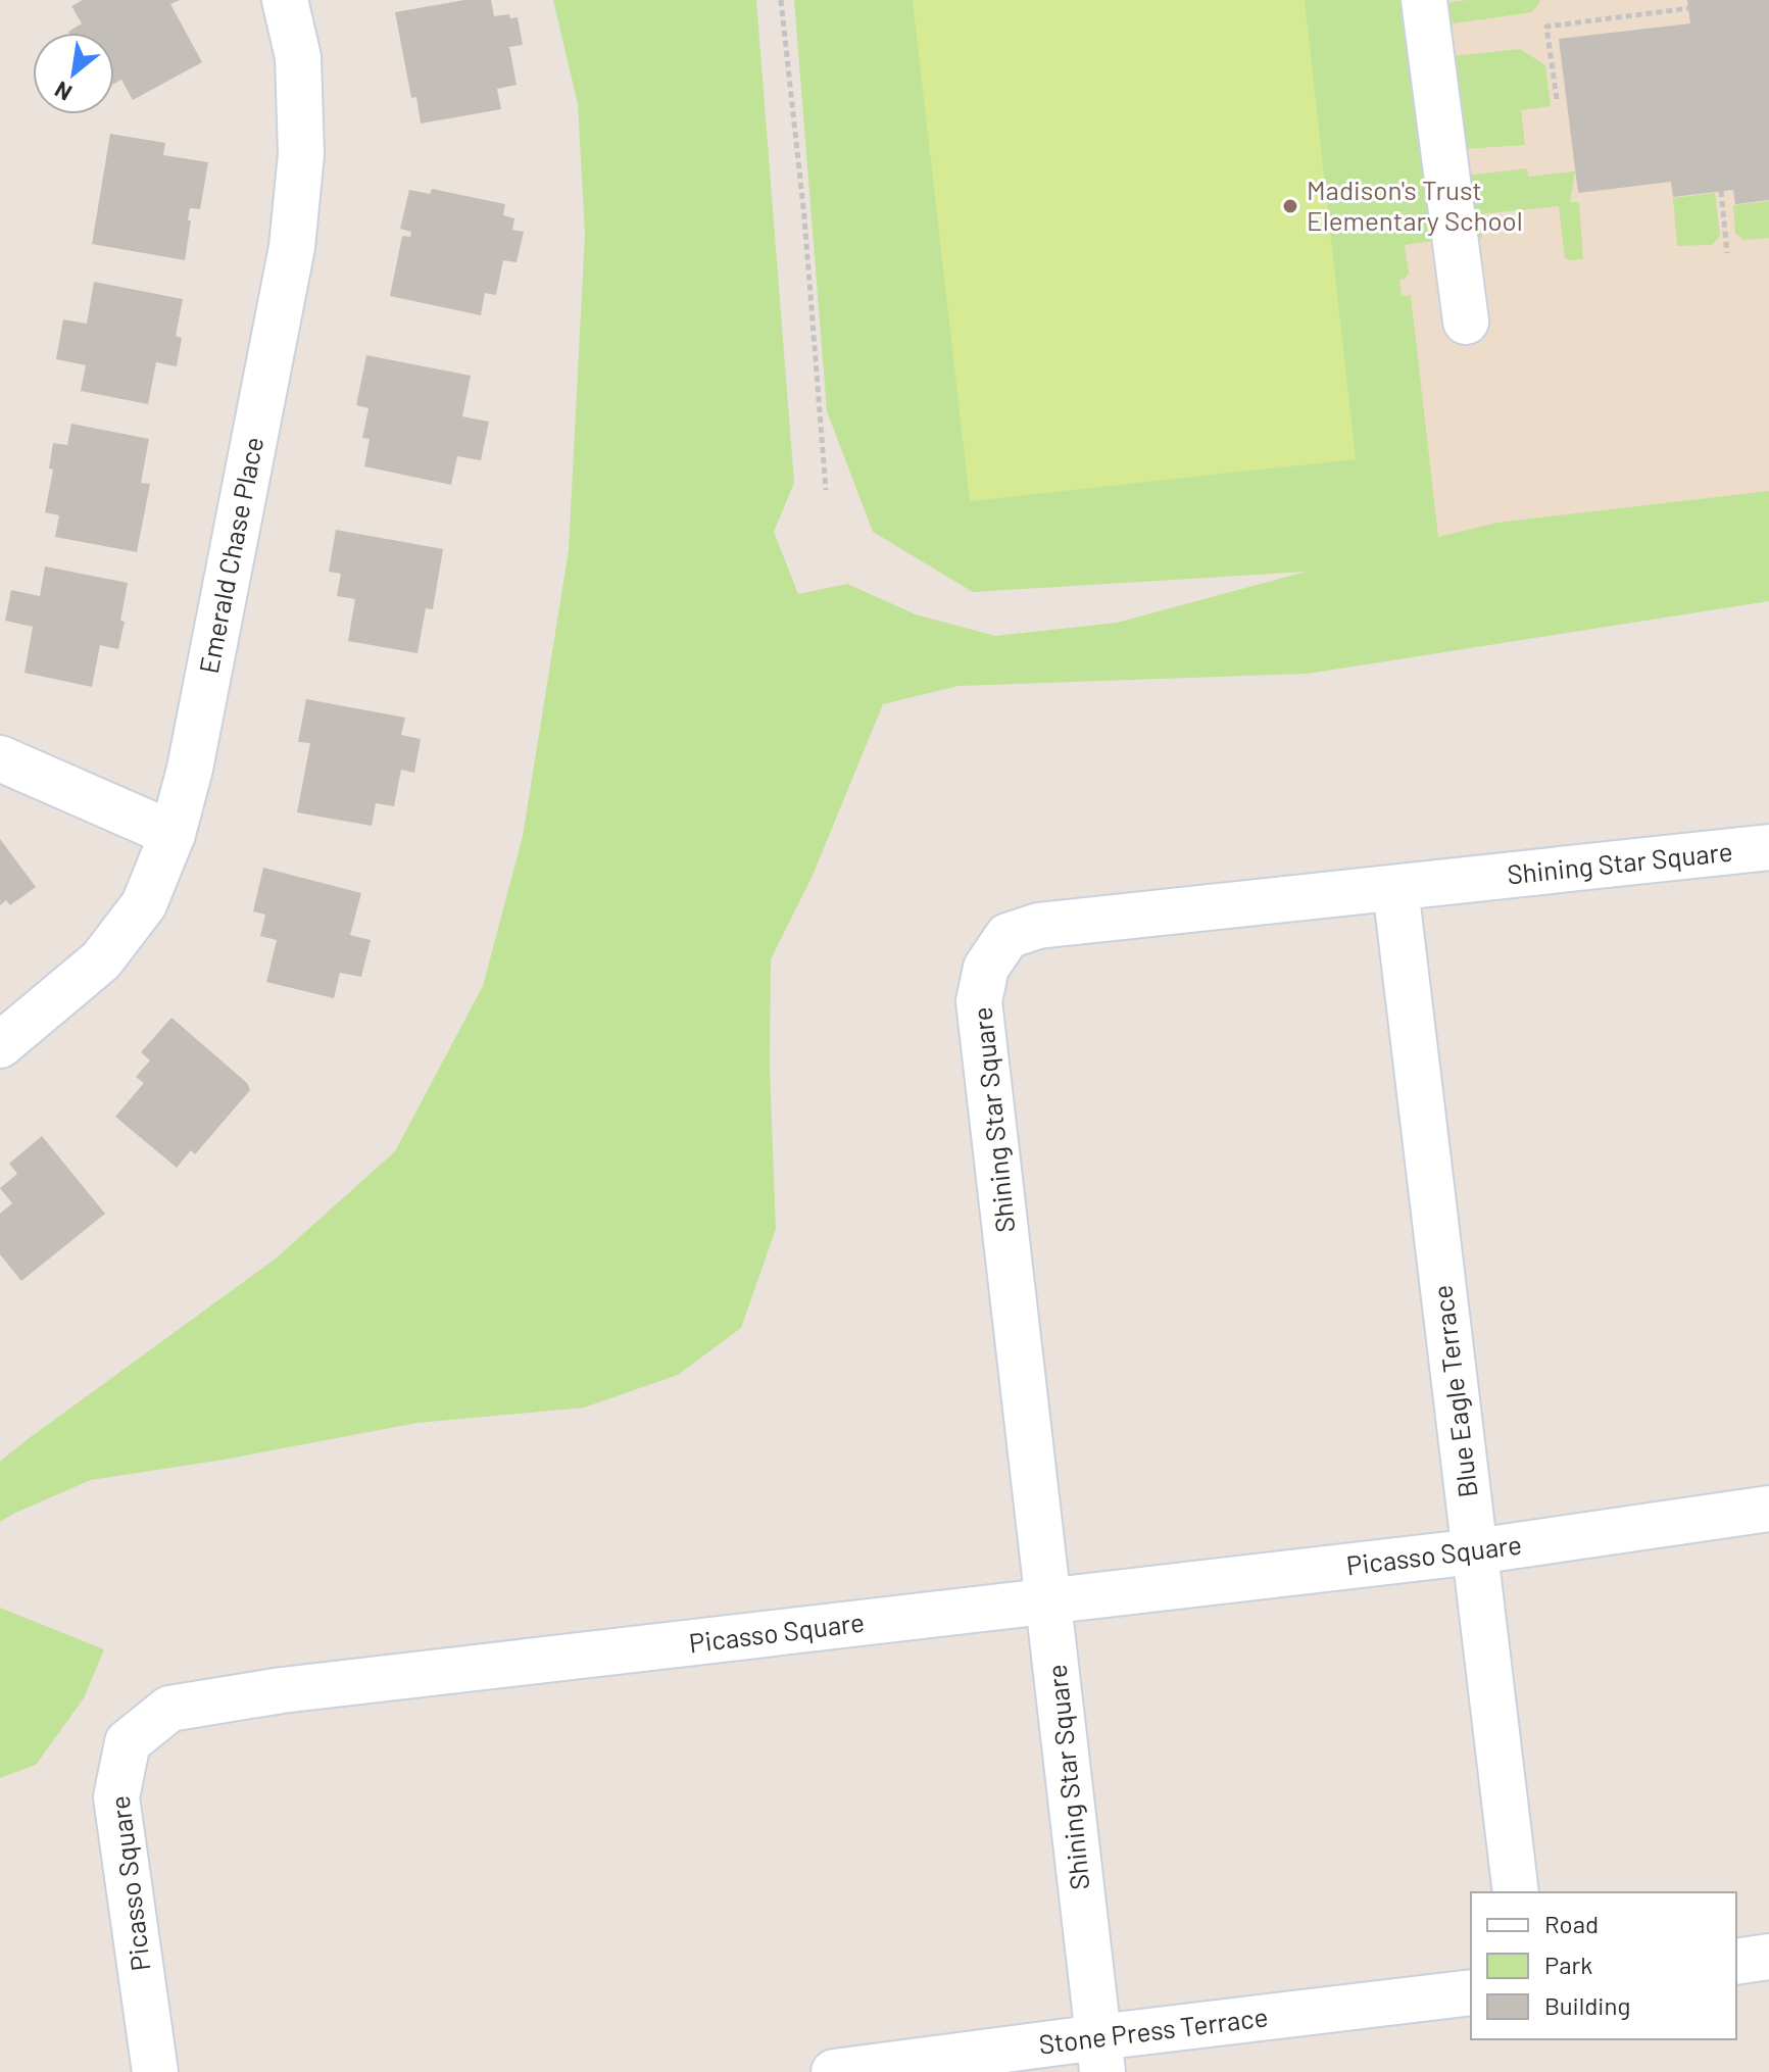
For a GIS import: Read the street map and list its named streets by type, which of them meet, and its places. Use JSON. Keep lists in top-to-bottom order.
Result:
{
  "streets": {
    "street": [
      "Emerald Chase Place",
      "Shining Star Square",
      "Blue Eagle Terrace",
      "Picasso Square",
      "Stone Press Terrace"
    ]
  },
  "crossings": [
    ["Shining Star Square", "Blue Eagle Terrace"],
    ["Shining Star Square", "Picasso Square"],
    ["Shining Star Square", "Stone Press Terrace"],
    ["Blue Eagle Terrace", "Picasso Square"]
  ],
  "places": ["Madison's Trust Elementary School"],
  "legend": ["Road", "Park", "Building"],
  "north": "bottom left"
}
